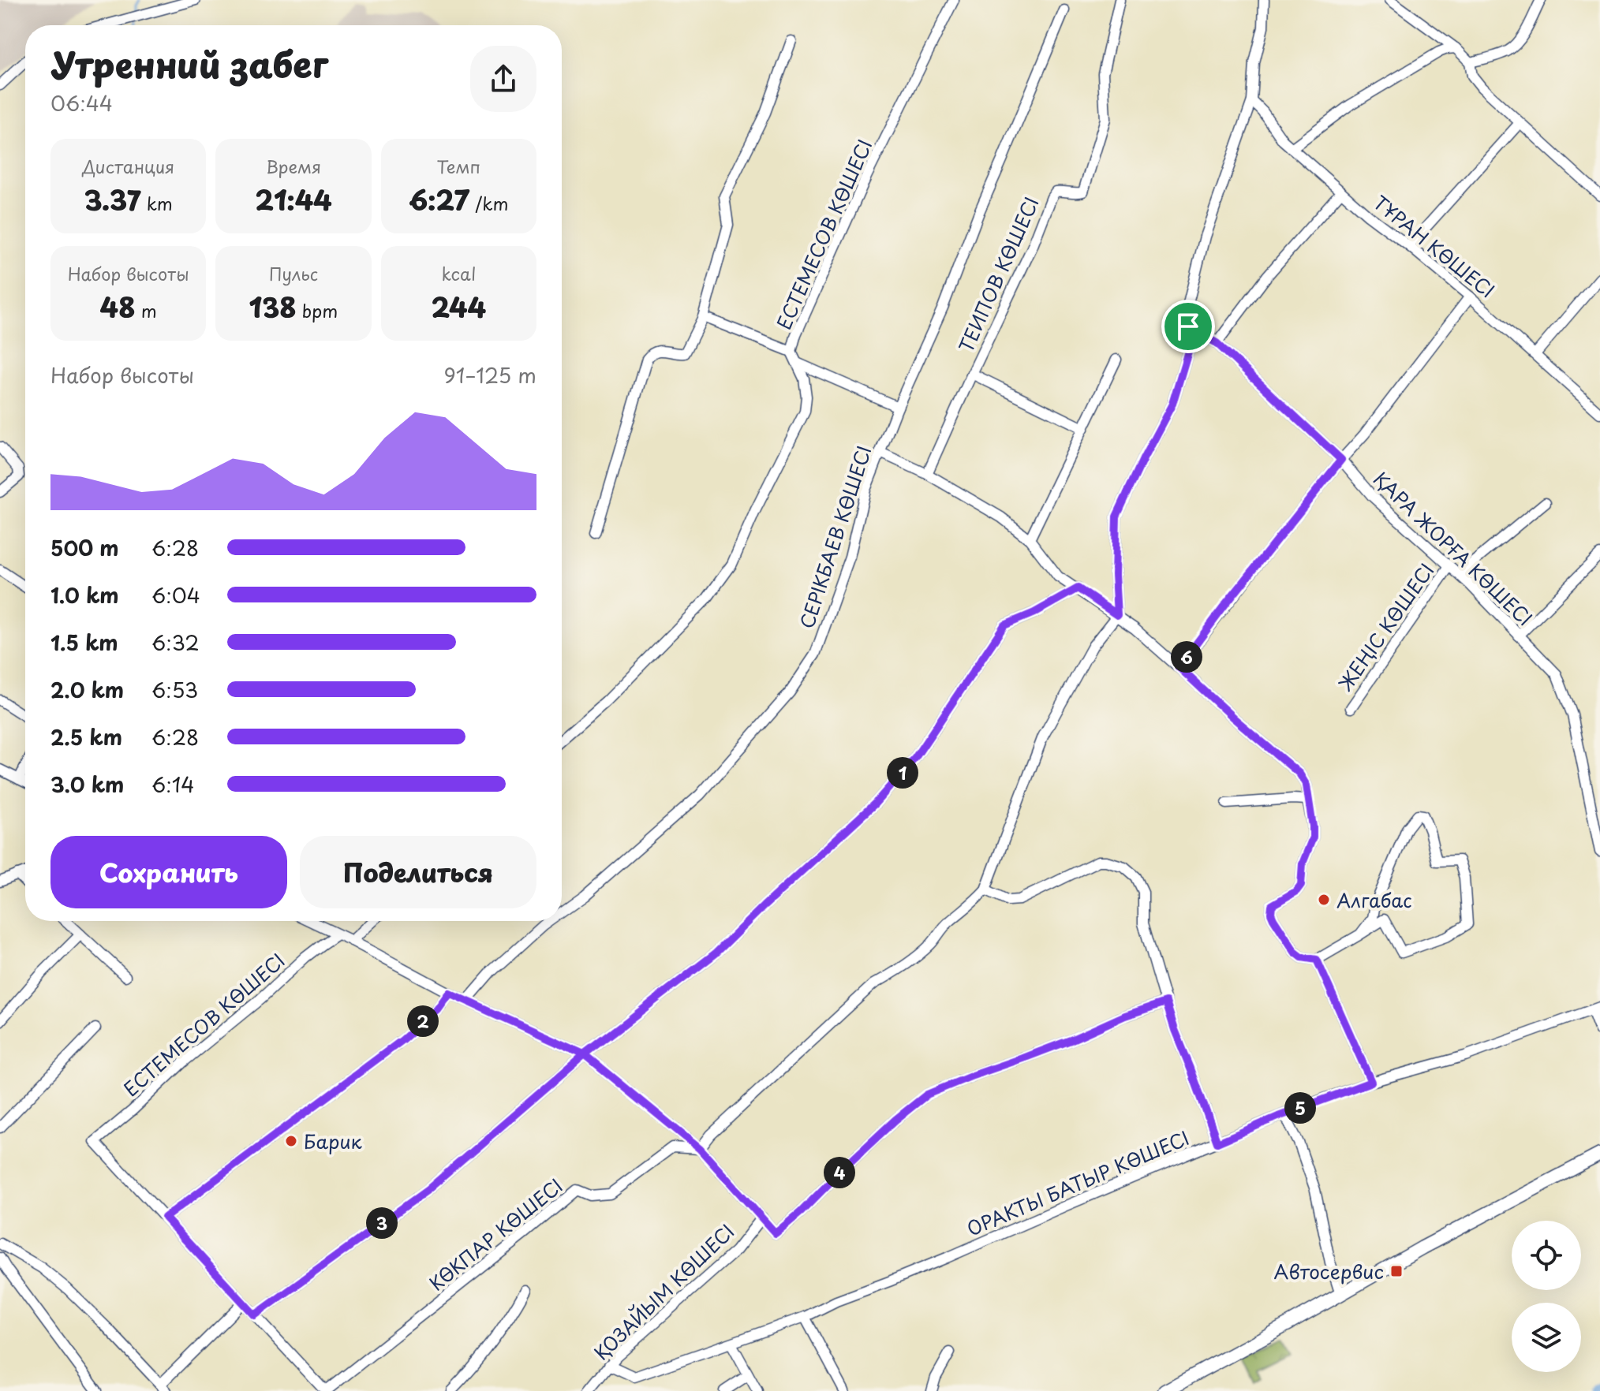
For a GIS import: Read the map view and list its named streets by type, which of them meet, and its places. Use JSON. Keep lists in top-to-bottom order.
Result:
{
  "streets": {
    "street": [
      "ЕСТЕМЕСОВ КӨШЕСІ",
      "ТҰРАН КӨШЕСІ",
      "ТЕИПОВ КӨШЕСІ",
      "СЕРІКБАЕВ КӨШЕСІ",
      "ҚАРА ЖОРҒА КӨШЕСІ",
      "ЖЕҢІС КӨШЕСІ",
      "ОРАКТЫ БАТЫР КӨШЕСІ",
      "КӨКПАР КӨШЕСІ",
      "ҚОЗАЙЫМ КӨШЕСІ"
    ]
  },
  "crossings": [
    ["ҚАРА ЖОРҒА КӨШЕСІ", "ЖЕҢІС КӨШЕСІ"],
    ["ОРАКТЫ БАТЫР КӨШЕСІ", "ҚОЗАЙЫМ КӨШЕСІ"]
  ],
  "places": {
    "other": ["Алгабас", "Барик"],
    "transit": ["Автосервис"]
  },
  "page": {
    "heading": ["Утренний забег", "06:44"],
    "stats": [
      ["Дистанция", "3.37 km"],
      ["Время", "21:44"],
      ["Темп", "6:27 /km"],
      ["Набор высоты", "48 m"],
      ["Пульс", "138 bpm"],
      ["kcal", "244"]
    ],
    "chart": ["Набор высоты", "91–125 m"],
    "list": [
      {
        "name": "500 m",
        "note": "6:28"
      },
      {
        "name": "1.0 km",
        "note": "6:04"
      },
      {
        "name": "1.5 km",
        "note": "6:32"
      },
      {
        "name": "2.0 km",
        "note": "6:53"
      },
      {
        "name": "2.5 km",
        "note": "6:28"
      },
      {
        "name": "3.0 km",
        "note": "6:14"
      }
    ],
    "pins": [
      "6",
      "1",
      "2",
      "5",
      "4",
      "3"
    ],
    "buttons": ["Сохранить", "Поделиться"]
  }
}
